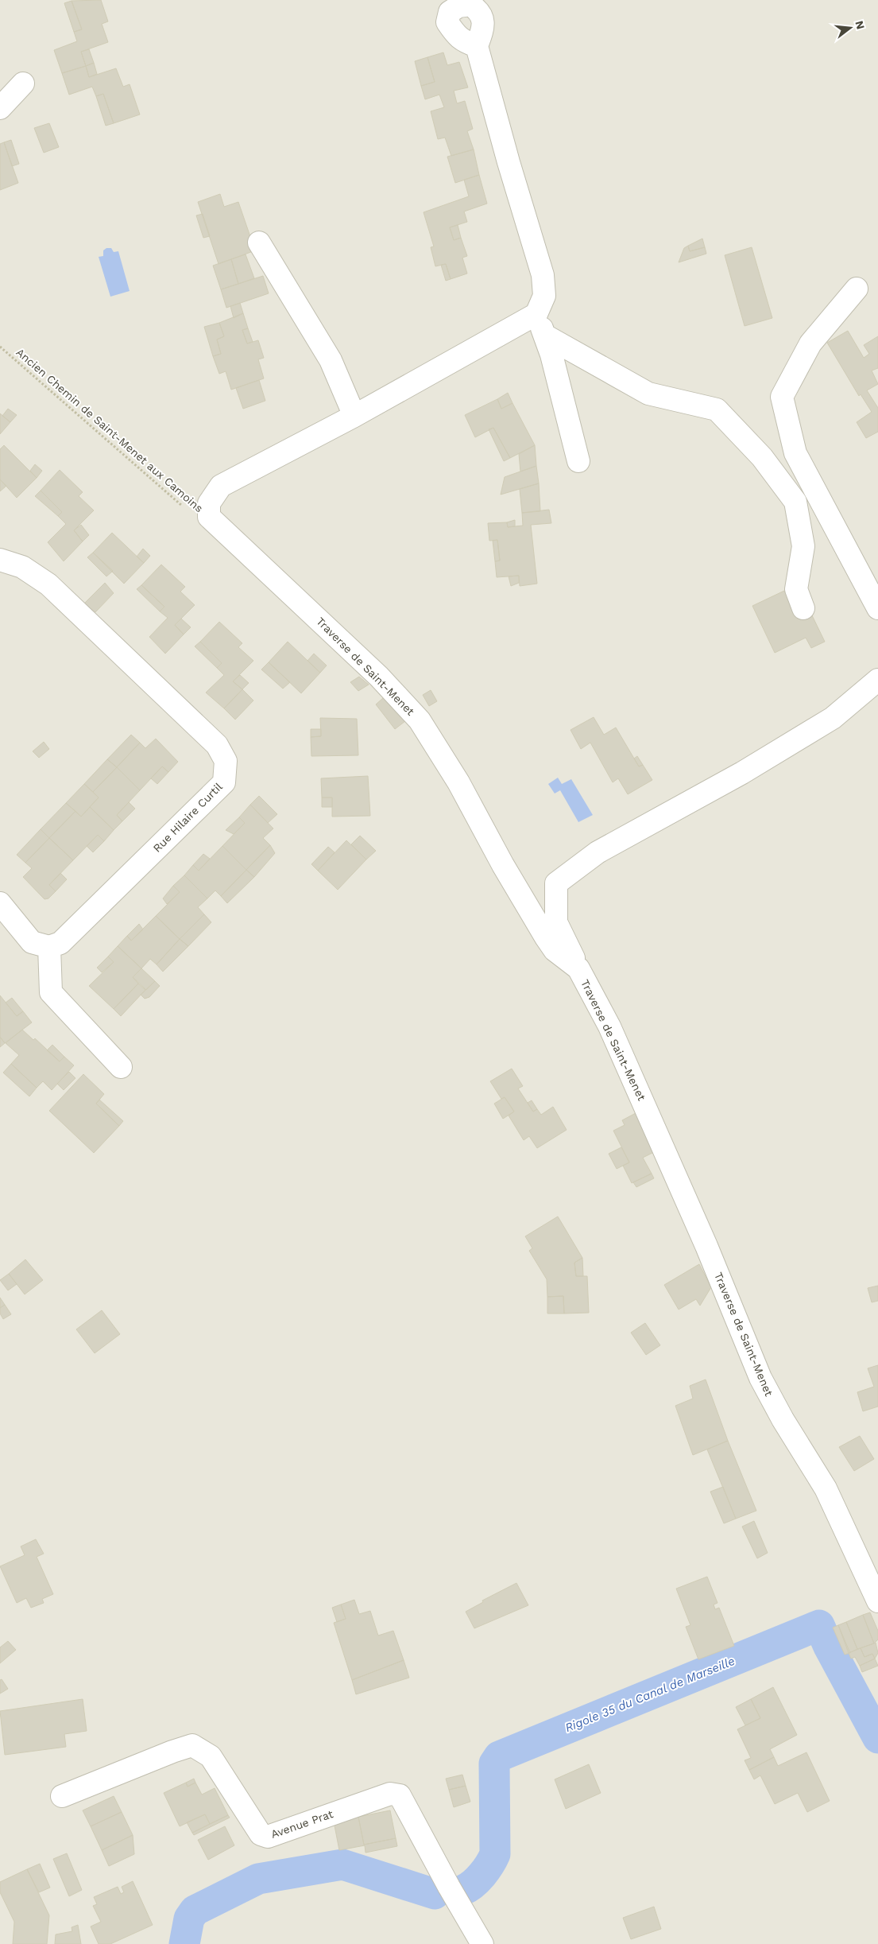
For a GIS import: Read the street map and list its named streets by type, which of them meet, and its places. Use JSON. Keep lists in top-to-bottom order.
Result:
{
  "streets": {
    "street": ["Traverse de Saint-Menet", "Rue Hilaire Curtil", "Avenue Prat"],
    "path": ["Ancien Chemin de Saint-Menet aux Camoins"]
  },
  "crossings": [
    ["Ancien Chemin de Saint-Menet aux Camoins", "Traverse de Saint-Menet"]
  ],
  "water": ["Rigole 35 du Canal de Marseille"],
  "north": "right"
}
